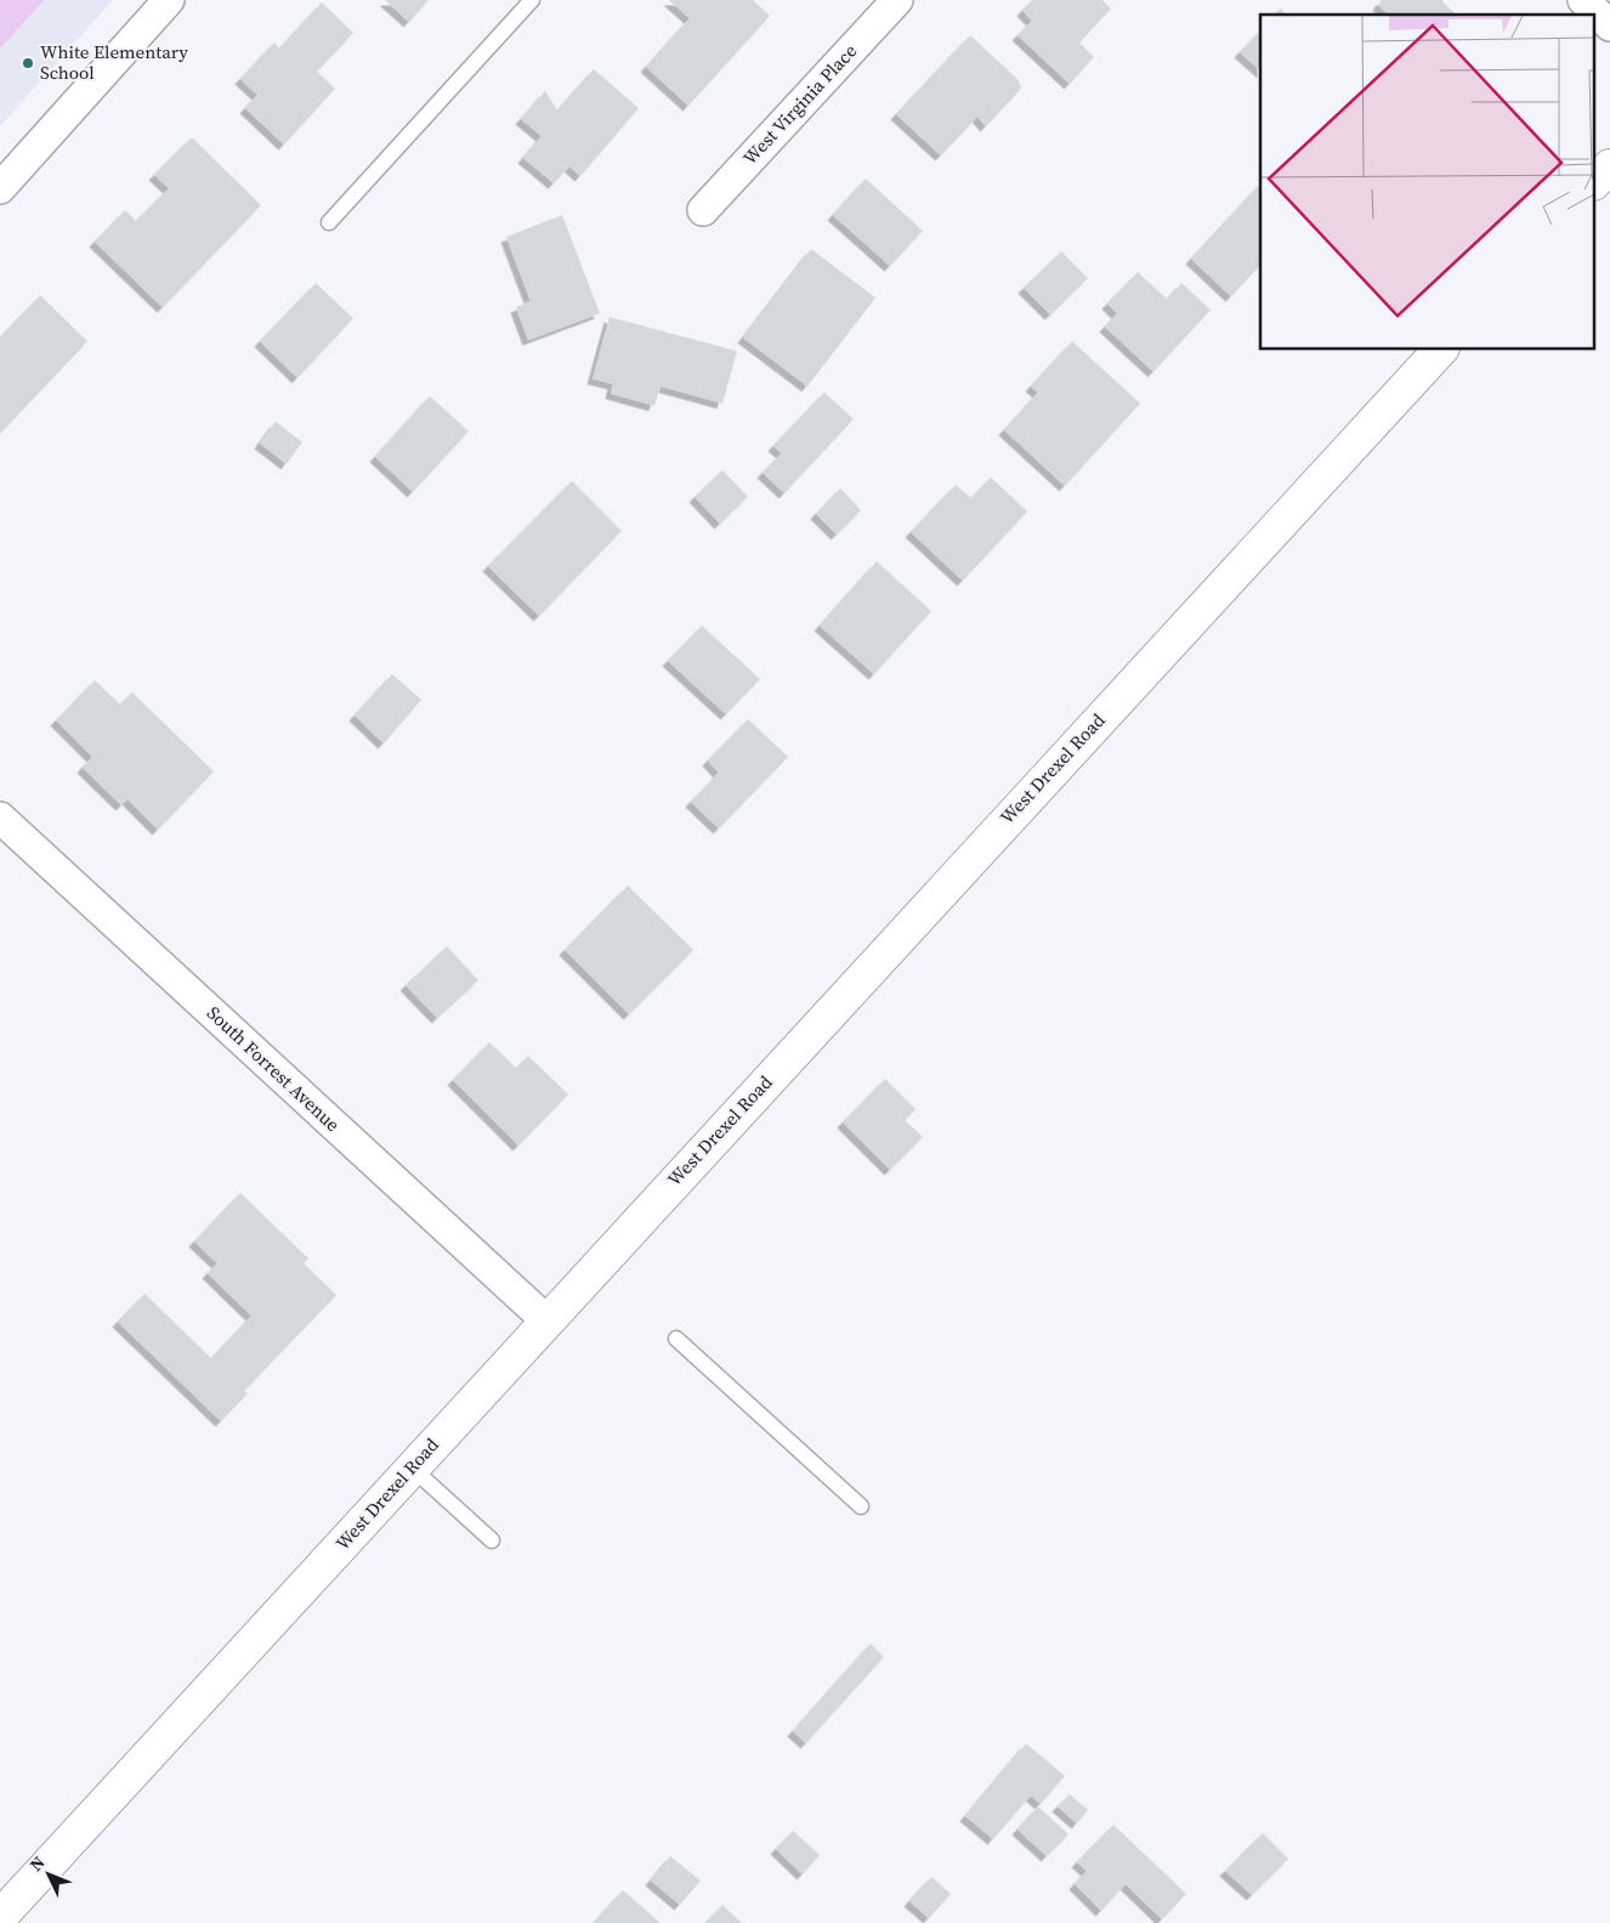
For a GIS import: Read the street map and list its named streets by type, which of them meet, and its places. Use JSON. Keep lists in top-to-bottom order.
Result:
{
  "streets": {
    "street": ["West Virginia Place", "West Drexel Road", "South Forrest Avenue"]
  },
  "crossings": [
    ["West Drexel Road", "South Forrest Avenue"]
  ],
  "places": ["White Elementary School"],
  "north": "top left"
}
